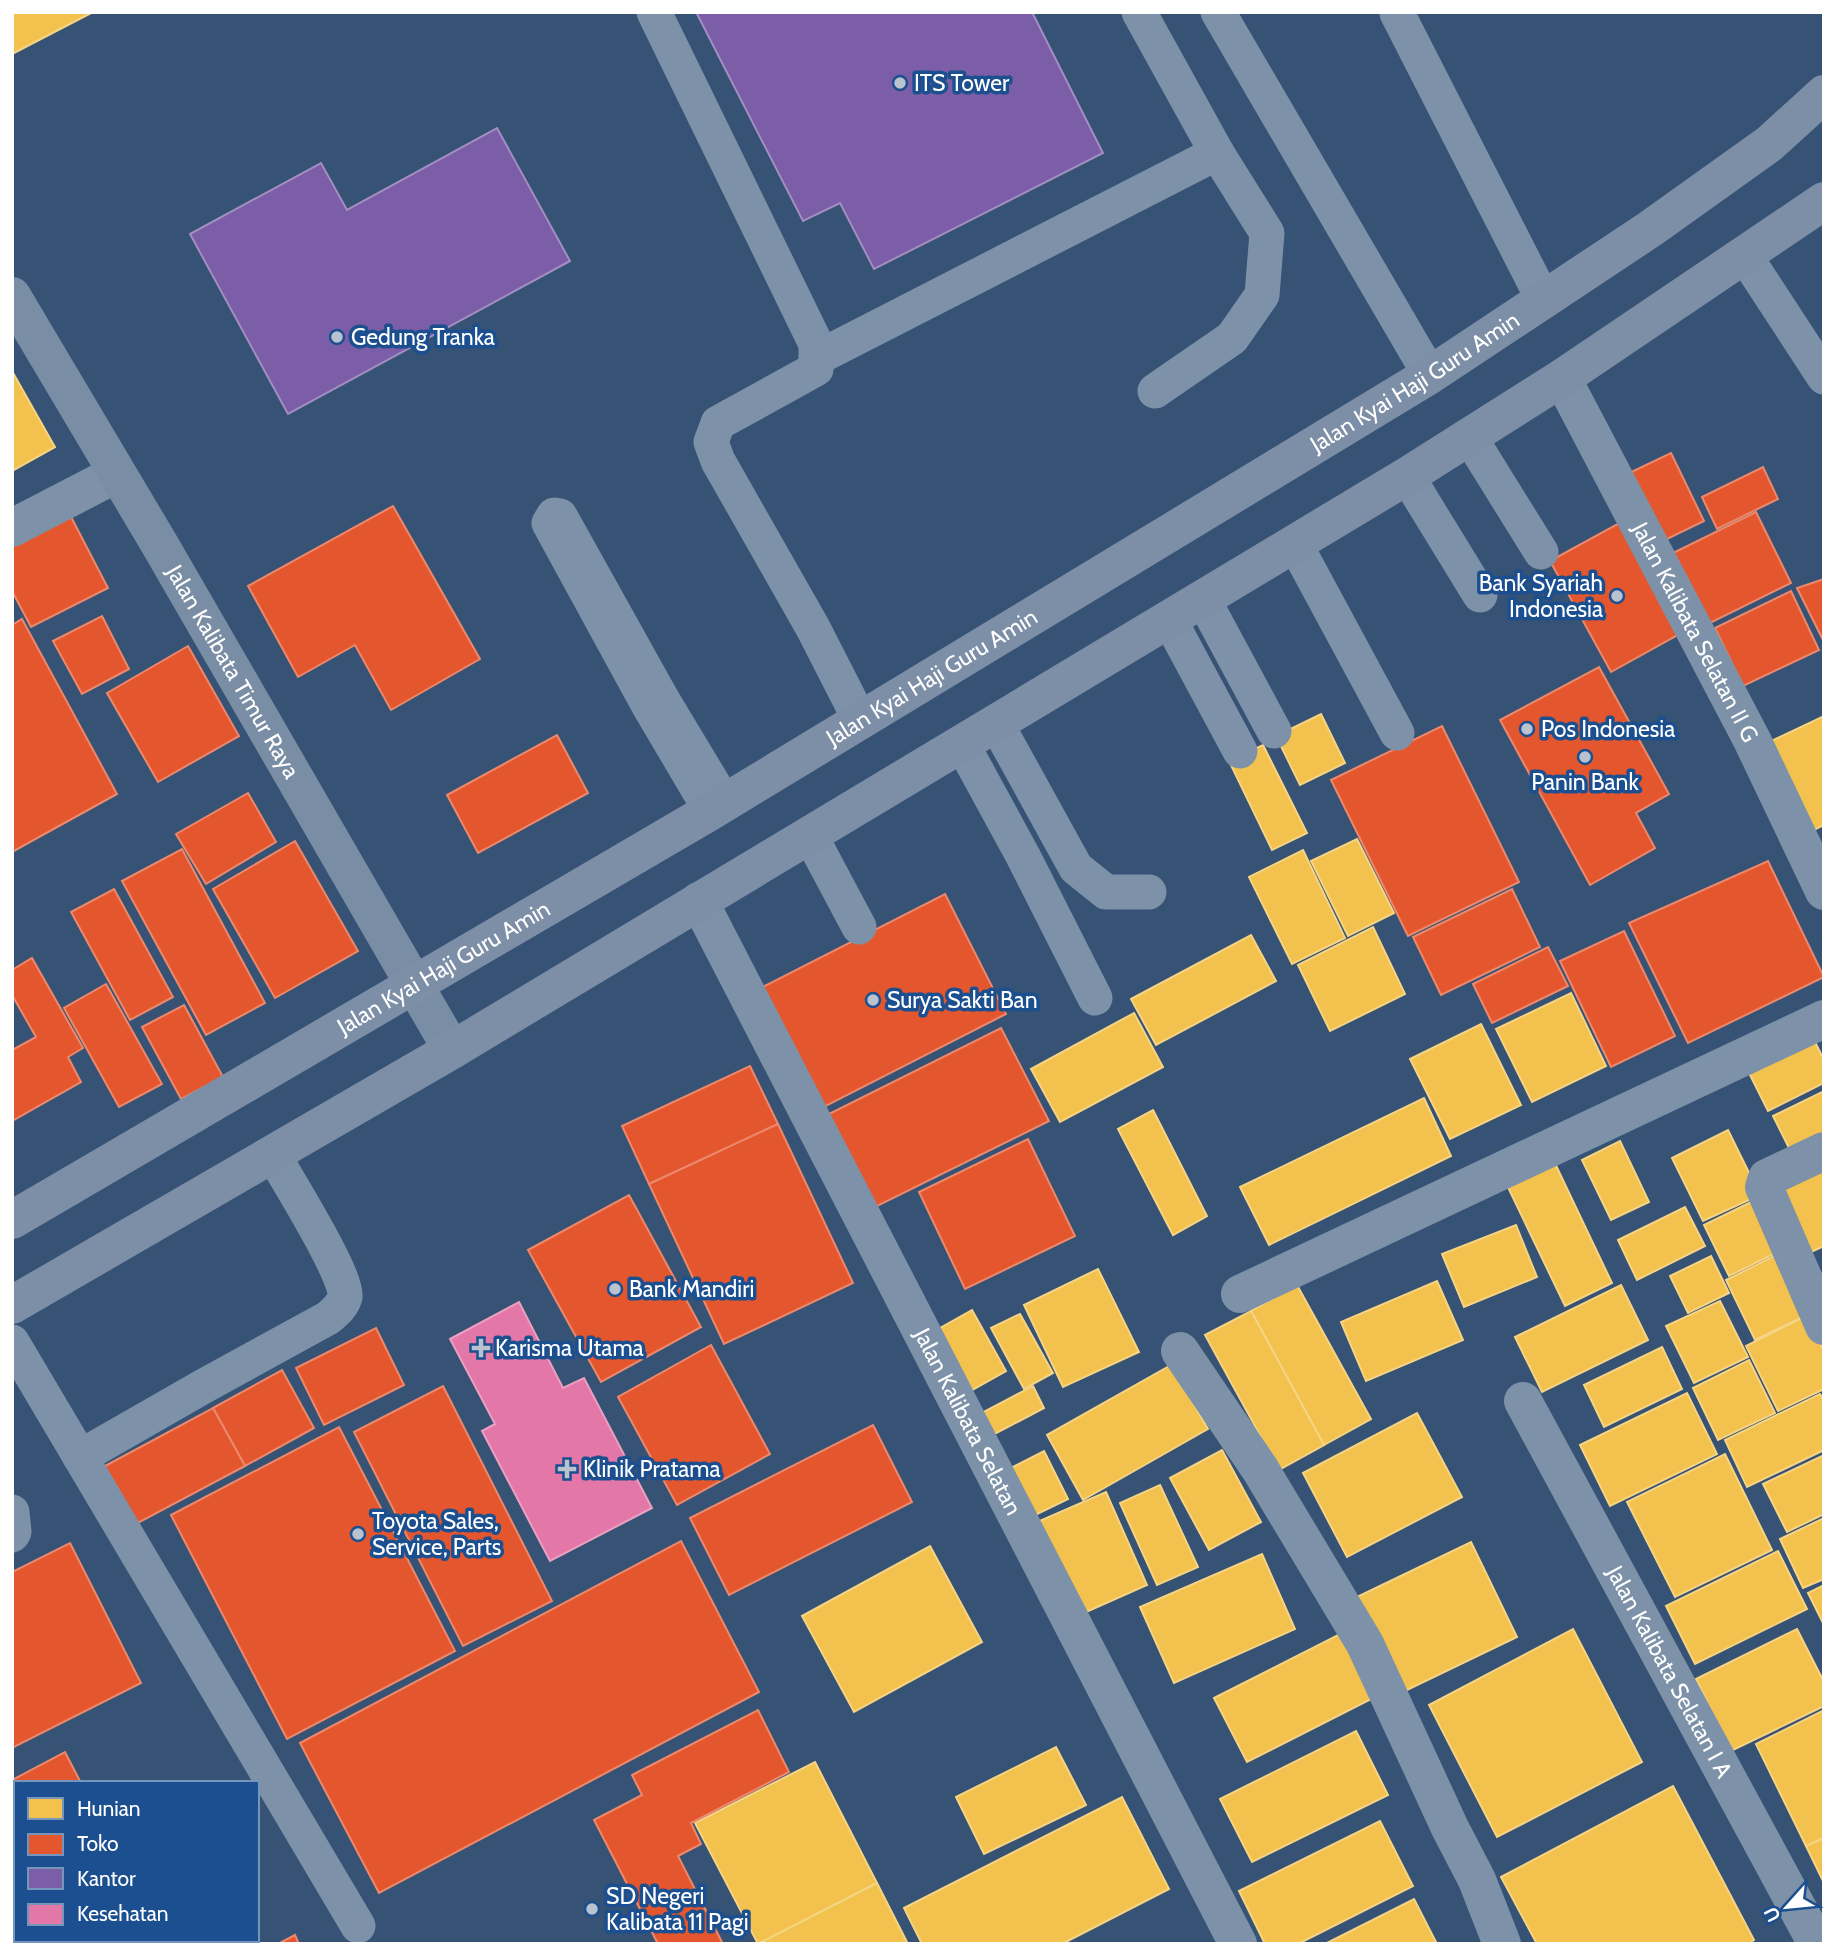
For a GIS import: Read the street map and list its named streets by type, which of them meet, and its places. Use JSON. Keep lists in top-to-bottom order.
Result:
{
  "streets": {
    "main road": ["Jalan Kyai Haji Guru Amin"],
    "street": [
      "Jalan Kalibata Selatan II G",
      "Jalan Kalibata Timur Raya",
      "Jalan Kalibata Selatan",
      "Jalan Kalibata Selatan I A"
    ]
  },
  "crossings": [
    ["Jalan Kyai Haji Guru Amin", "Jalan Kalibata Timur Raya"]
  ],
  "places": {
    "other": [
      "ITS Tower",
      "Gedung Tranka",
      "Bank Syariah Indonesia",
      "Pos Indonesia",
      "Panin Bank",
      "Surya Sakti Ban",
      "Bank Mandiri",
      "Toyota Sales, Service, Parts",
      "SD Negeri Kalibata 11 Pagi"
    ],
    "health": ["Karisma Utama", "Klinik Pratama"]
  },
  "legend": [
    "Hunian",
    "Toko",
    "Kantor",
    "Kesehatan"
  ],
  "north": "bottom left"
}
